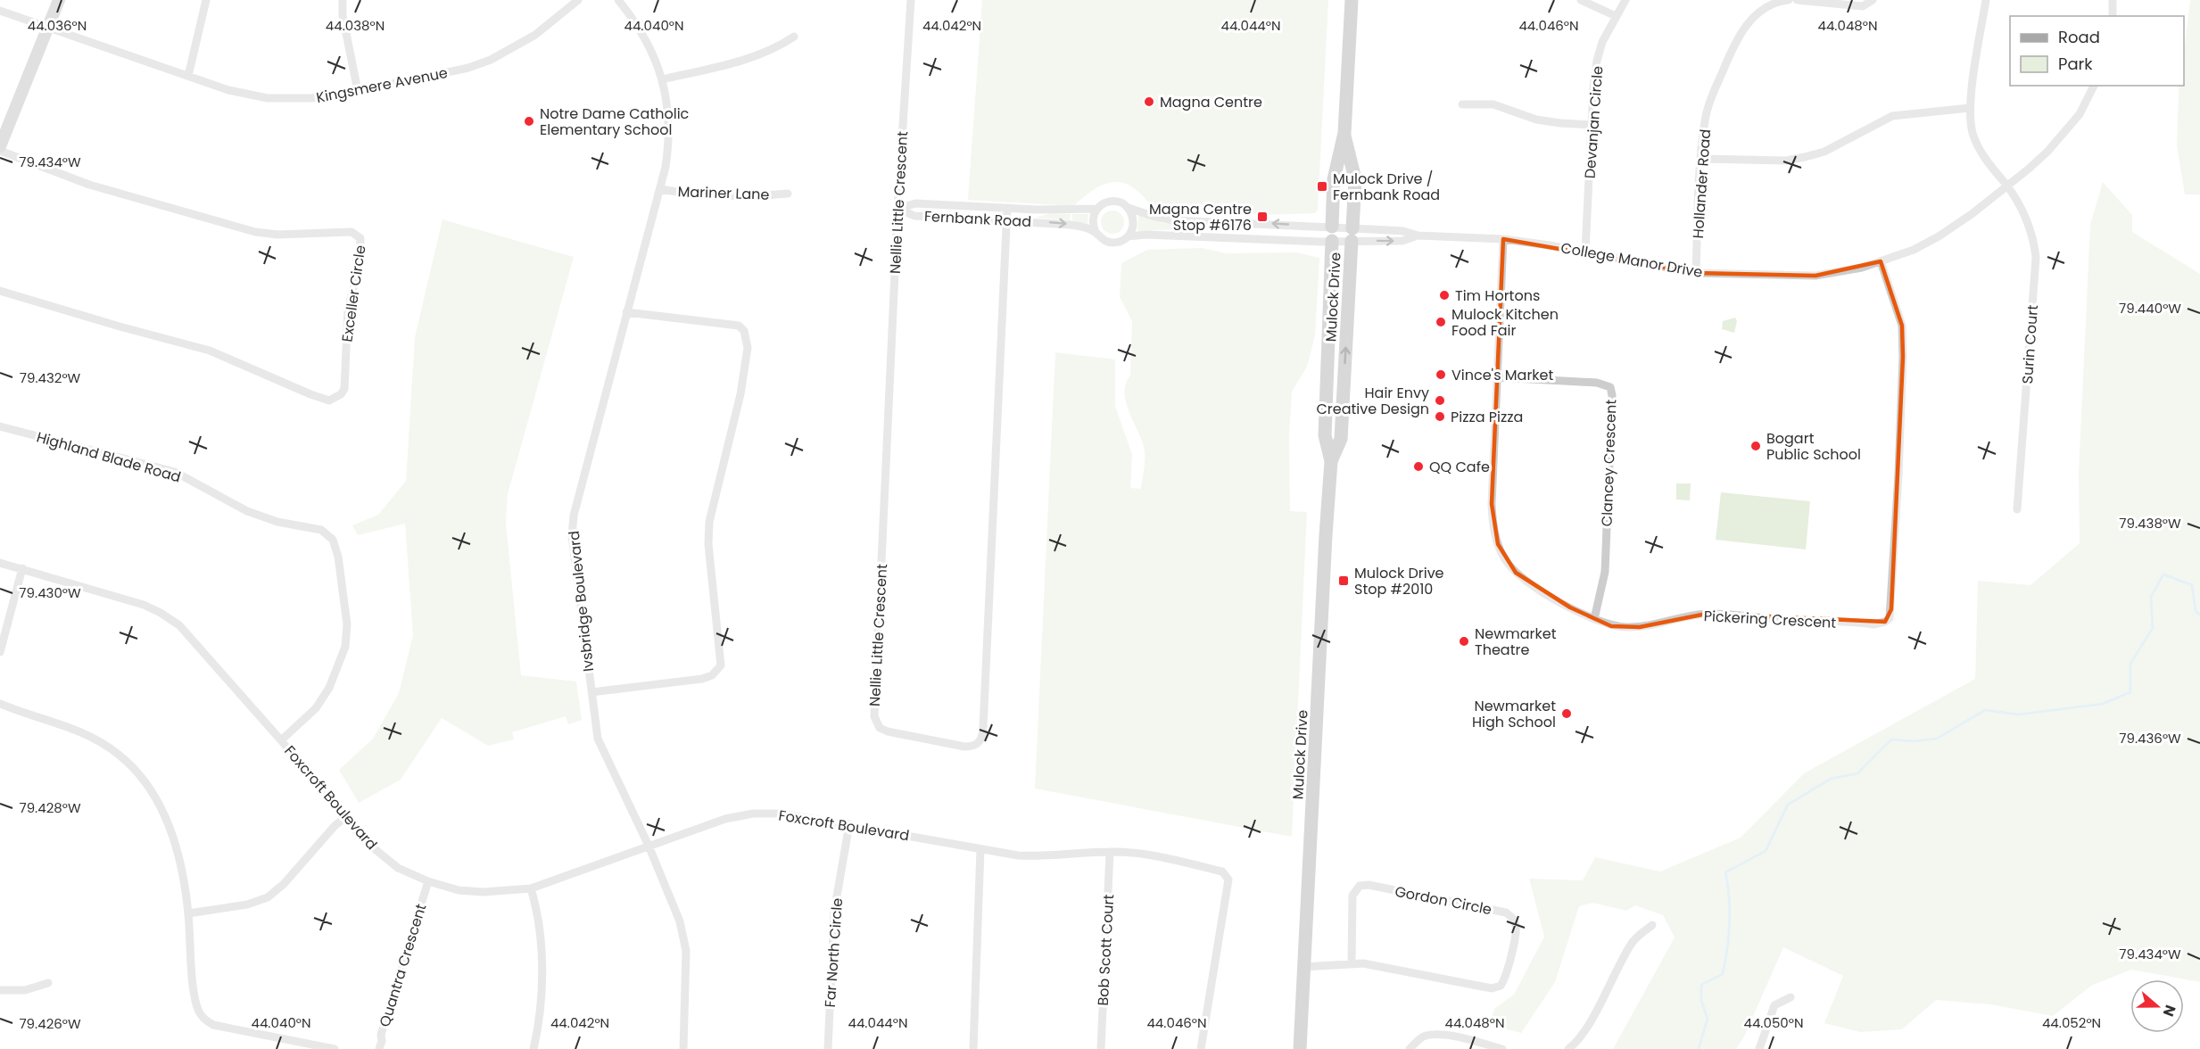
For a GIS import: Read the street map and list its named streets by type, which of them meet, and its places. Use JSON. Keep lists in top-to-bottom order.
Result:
{
  "streets": {
    "main road": ["Mulock Drive"],
    "street": [
      "Kingsmere Avenue",
      "Devanjan Circle",
      "Hollander Road",
      "Mariner Lane",
      "Nellie Little Crescent",
      "Fernbank Road",
      "College Manor Drive",
      "Exceller Circle",
      "Surin Court",
      "Highland Blade Road",
      "Clancey Crescent",
      "Ivsbridge Boulevard",
      "Pickering Crescent",
      "Foxcroft Boulevard",
      "Gordon Circle",
      "Bob Scott Court",
      "Far North Circle",
      "Quantra Crescent"
    ]
  },
  "crossings": [
    ["Devanjan Circle", "College Manor Drive"],
    ["Hollander Road", "College Manor Drive"],
    ["Mariner Lane", "Ivsbridge Boulevard"],
    ["Nellie Little Crescent", "Fernbank Road"],
    ["College Manor Drive", "Mulock Drive"],
    ["College Manor Drive", "Surin Court"],
    ["College Manor Drive", "Pickering Crescent"],
    ["Mulock Drive", "Gordon Circle"],
    ["Highland Blade Road", "Foxcroft Boulevard"],
    ["Clancey Crescent", "Pickering Crescent"],
    ["Ivsbridge Boulevard", "Foxcroft Boulevard"],
    ["Foxcroft Boulevard", "Bob Scott Court"],
    ["Foxcroft Boulevard", "Far North Circle"],
    ["Foxcroft Boulevard", "Quantra Crescent"]
  ],
  "places": {
    "other": [
      "Magna Centre",
      "Notre Dame Catholic Elementary School",
      "Tim Hortons",
      "Mulock Kitchen Food Fair",
      "Vince's Market",
      "Hair Envy Creative Design",
      "Pizza Pizza",
      "Bogart Public School",
      "QQ Cafe",
      "Newmarket Theatre",
      "Newmarket High School"
    ],
    "transit": ["Mulock Drive / Fernbank Road", "Magna Centre Stop #6176", "Mulock Drive Stop #2010"]
  },
  "legend": ["Road", "Park"],
  "north": "right",
  "coordinates": [
    "44.046°N",
    "44.048°N",
    "44.036°N",
    "44.038°N",
    "44.040°N",
    "44.042°N",
    "44.044°N",
    "79.434°W",
    "79.440°W",
    "79.432°W",
    "79.438°W",
    "79.430°W",
    "79.436°W",
    "79.428°W",
    "44.050°N",
    "44.052°N",
    "79.426°W"
  ]
}
